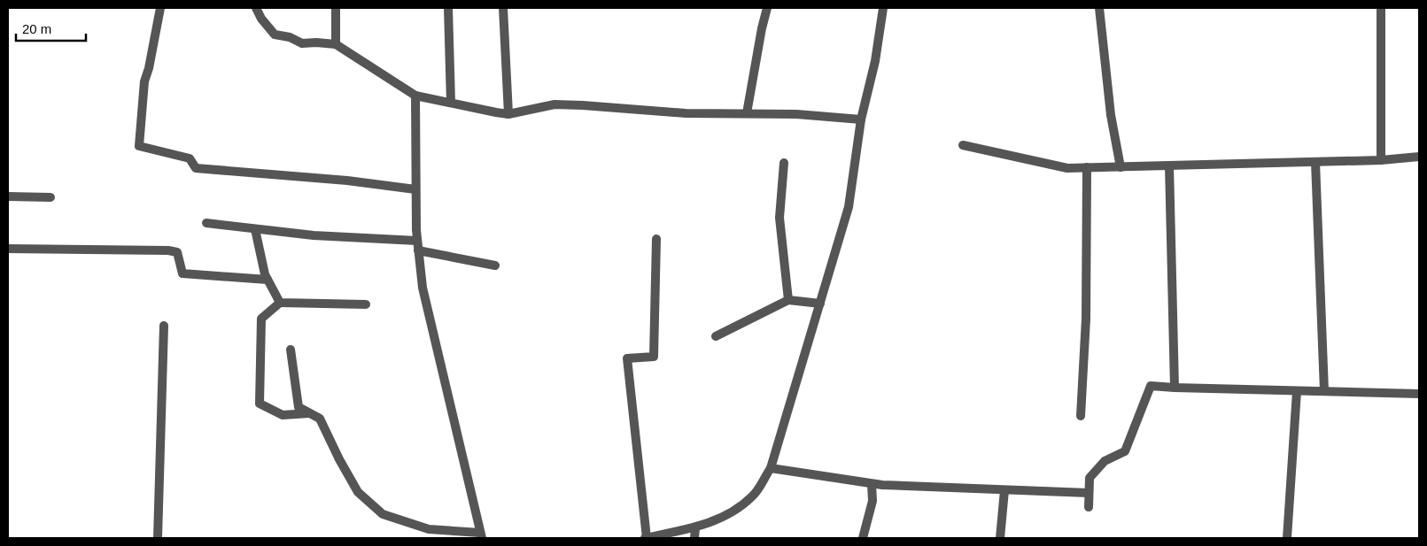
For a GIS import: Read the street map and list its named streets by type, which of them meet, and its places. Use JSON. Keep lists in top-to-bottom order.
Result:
{
  "scale_bar": "20 m"
}
